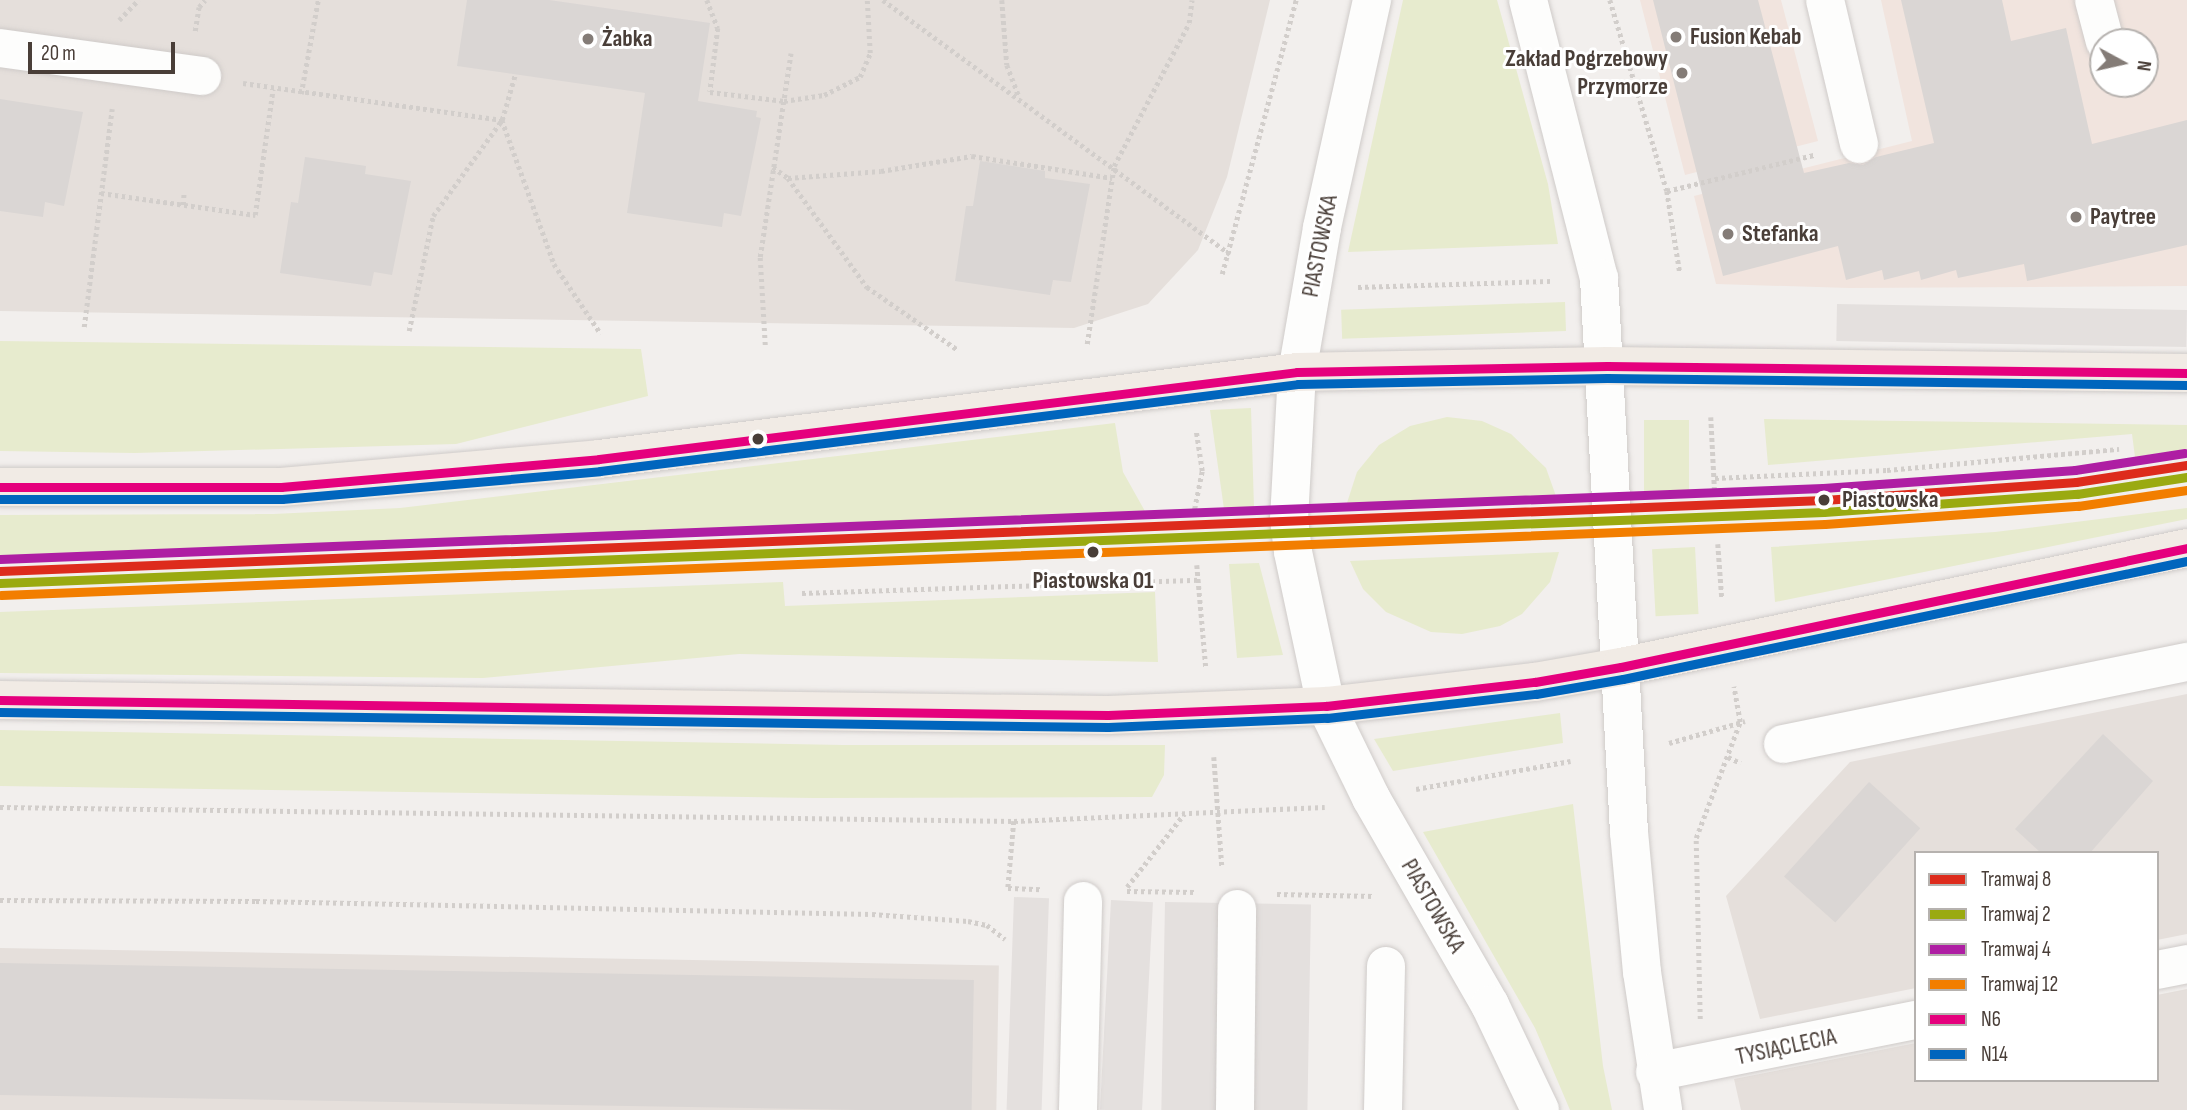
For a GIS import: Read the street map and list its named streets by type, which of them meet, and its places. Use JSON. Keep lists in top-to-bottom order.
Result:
{
  "streets": {
    "street": ["PIASTOWSKA", "TYSIĄCLECIA"]
  },
  "places": [
    "Fusion Kebab",
    "Żabka",
    "Zakład Pogrzebowy Przymorze",
    "Paytree",
    "Stefanka",
    "Piastowska",
    "Piastowska 01"
  ],
  "lines": [
    "transit line N6",
    "transit line N14",
    "tram line 4",
    "tram line 8",
    "tram line 2",
    "tram line 12"
  ],
  "legend": [
    "Tramwaj 8",
    "Tramwaj 2",
    "Tramwaj 4",
    "Tramwaj 12",
    "N6",
    "N14"
  ],
  "scale_bar": "20 m",
  "north": "right"
}
